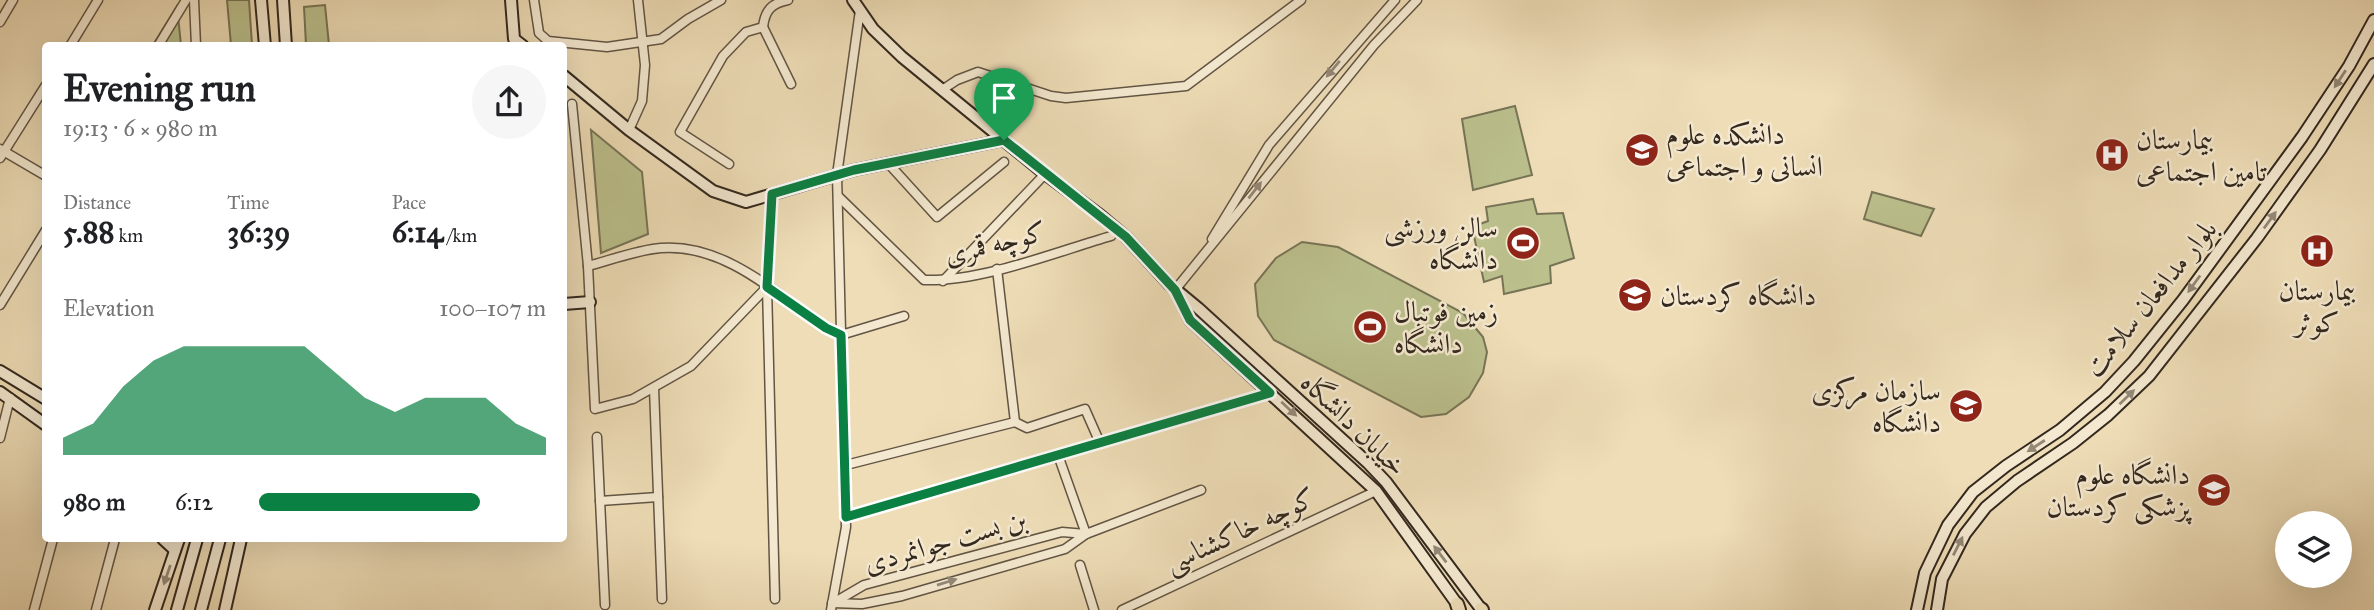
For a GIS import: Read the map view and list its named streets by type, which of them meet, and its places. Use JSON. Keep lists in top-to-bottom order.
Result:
{
  "streets": {
    "main road": ["بلوار مدافعان سلامت", "خیابان دانشگاه"],
    "street": ["کوچه قمری", "کوچه خاکشناسی", "بن بست جوانمردی"]
  },
  "crossings": [
    ["خیابان دانشگاه", "کوچه خاکشناسی"]
  ],
  "places": {
    "school or university": [
      "دانشکده علوم انسانی و اجتماعی",
      "دانشگاه کردستان",
      "سازمان مرکزی دانشگاه",
      "دانشگاه علوم پزشکی کردستان"
    ],
    "hospital": ["بیمارستان تامین اجتماعی", "بیمارستان کوثر"],
    "sports": ["سالن ورزشی دانشگاه", "زمین فوتبال دانشگاه"]
  },
  "page": {
    "heading": ["Evening run", "19:13 · 6 × 980 m"],
    "stats": [
      ["Distance", "5.88 km"],
      ["Time", "36:39"],
      ["Pace", "6:14 /km"]
    ],
    "chart": ["Elevation", "100–107 m"],
    "list": [
      {
        "name": "980 m",
        "note": "6:12"
      }
    ]
  }
}
